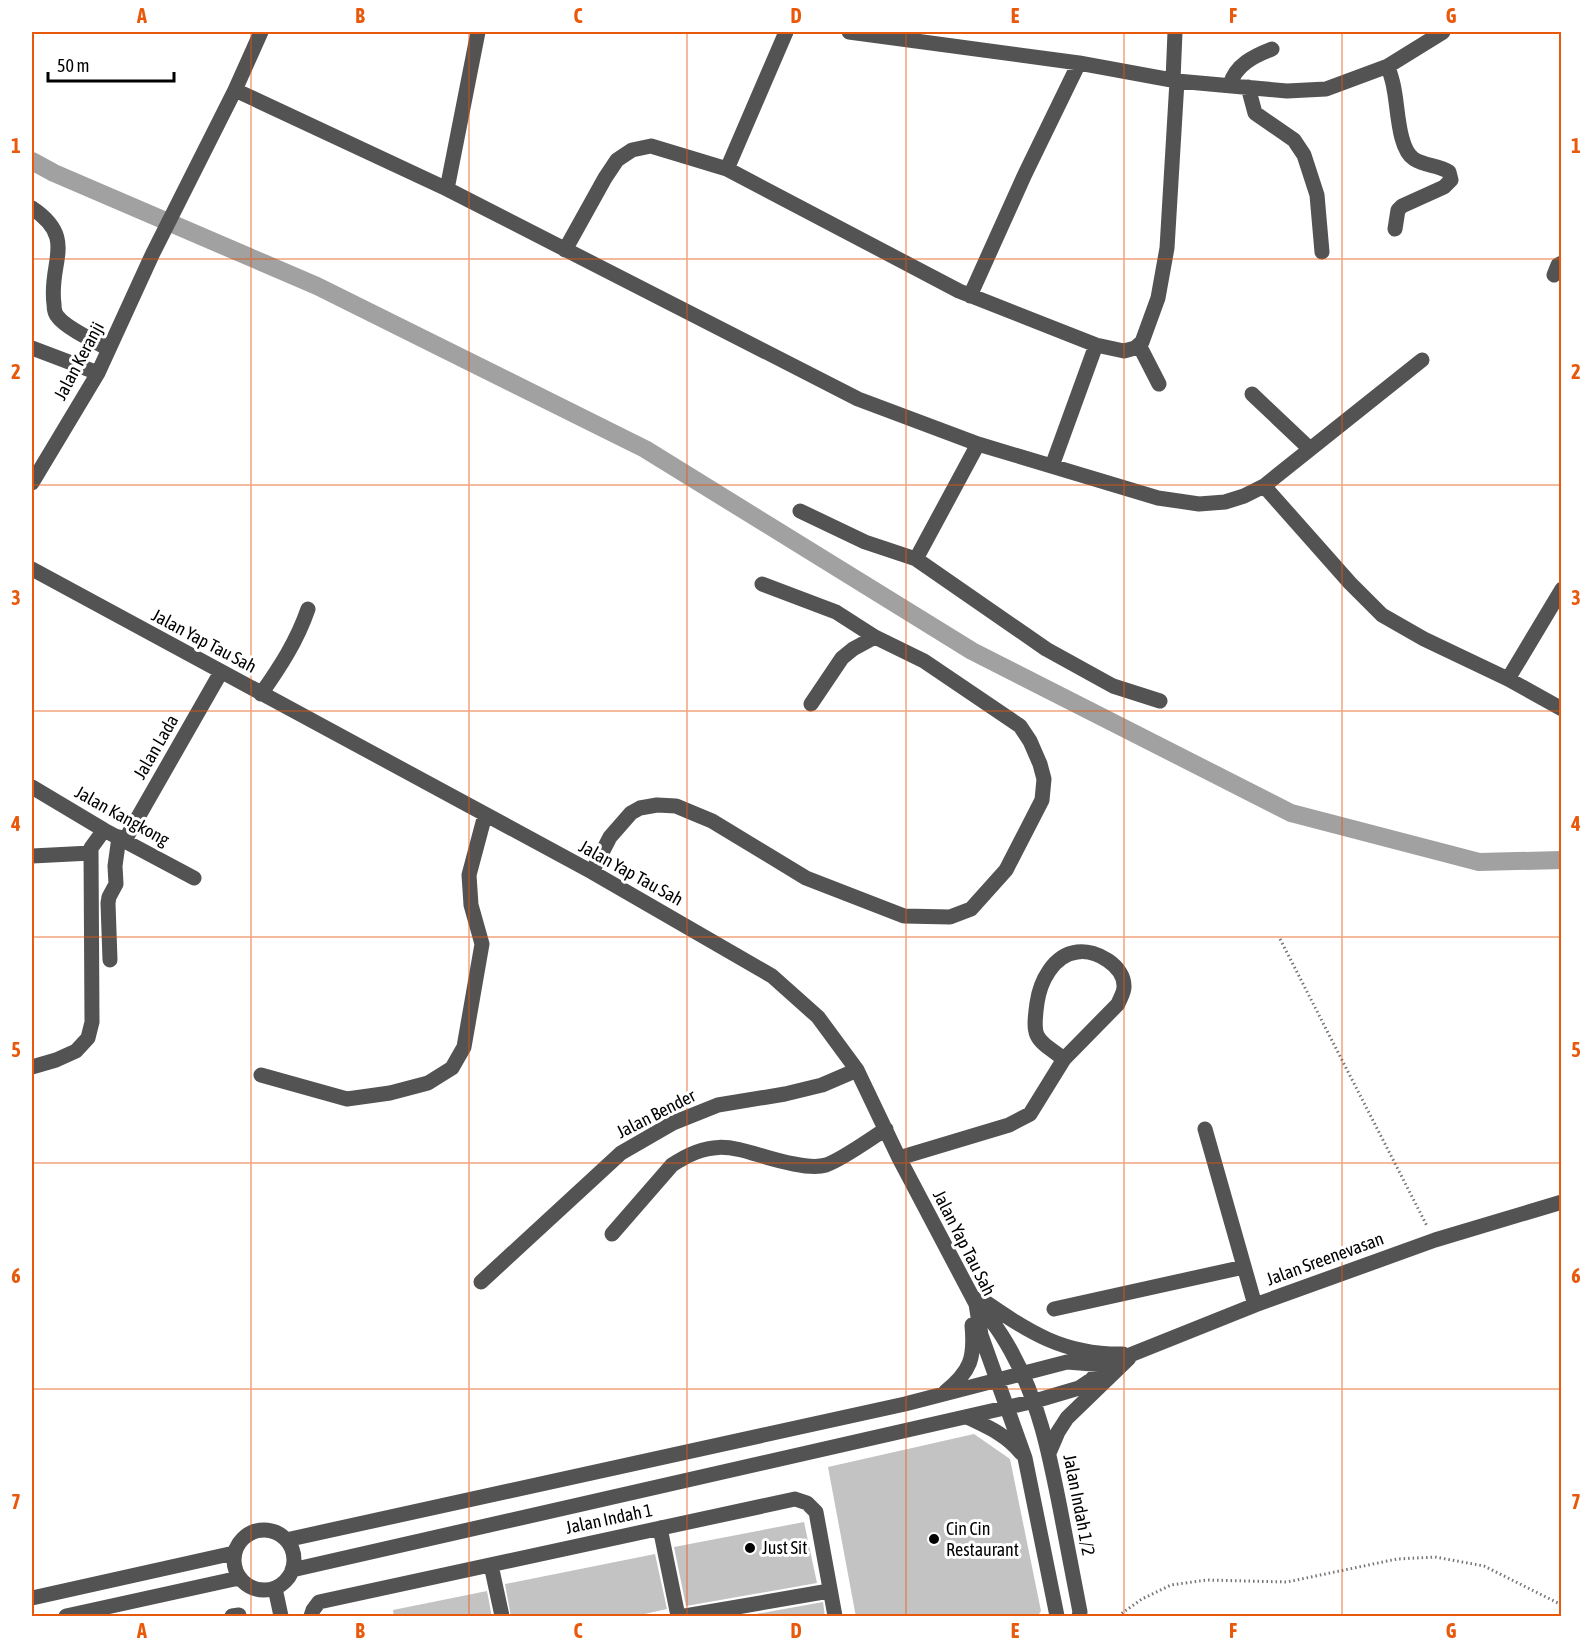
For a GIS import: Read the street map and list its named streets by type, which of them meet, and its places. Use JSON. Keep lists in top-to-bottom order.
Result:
{
  "streets": {
    "street": [
      "Jalan Keranji",
      "Jalan Yap Tau Sah",
      "Jalan Lada",
      "Jalan Kangkong",
      "Jalan Bender",
      "Jalan Sreenevasan",
      "Jalan Indah 1/2",
      "Jalan Indah 1"
    ]
  },
  "crossings": [
    ["Jalan Yap Tau Sah", "Jalan Lada"],
    ["Jalan Yap Tau Sah", "Jalan Bender"],
    ["Jalan Yap Tau Sah", "Jalan Indah 1/2"],
    ["Jalan Lada", "Jalan Kangkong"]
  ],
  "places": ["Cin Cin Restaurant", "Just Sit"],
  "scale_bar": "50 m",
  "grid": {
    "columns": [
      "A",
      "B",
      "C",
      "D",
      "E",
      "F",
      "G"
    ],
    "rows": [
      "1",
      "2",
      "3",
      "4",
      "5",
      "6",
      "7"
    ]
  }
}
